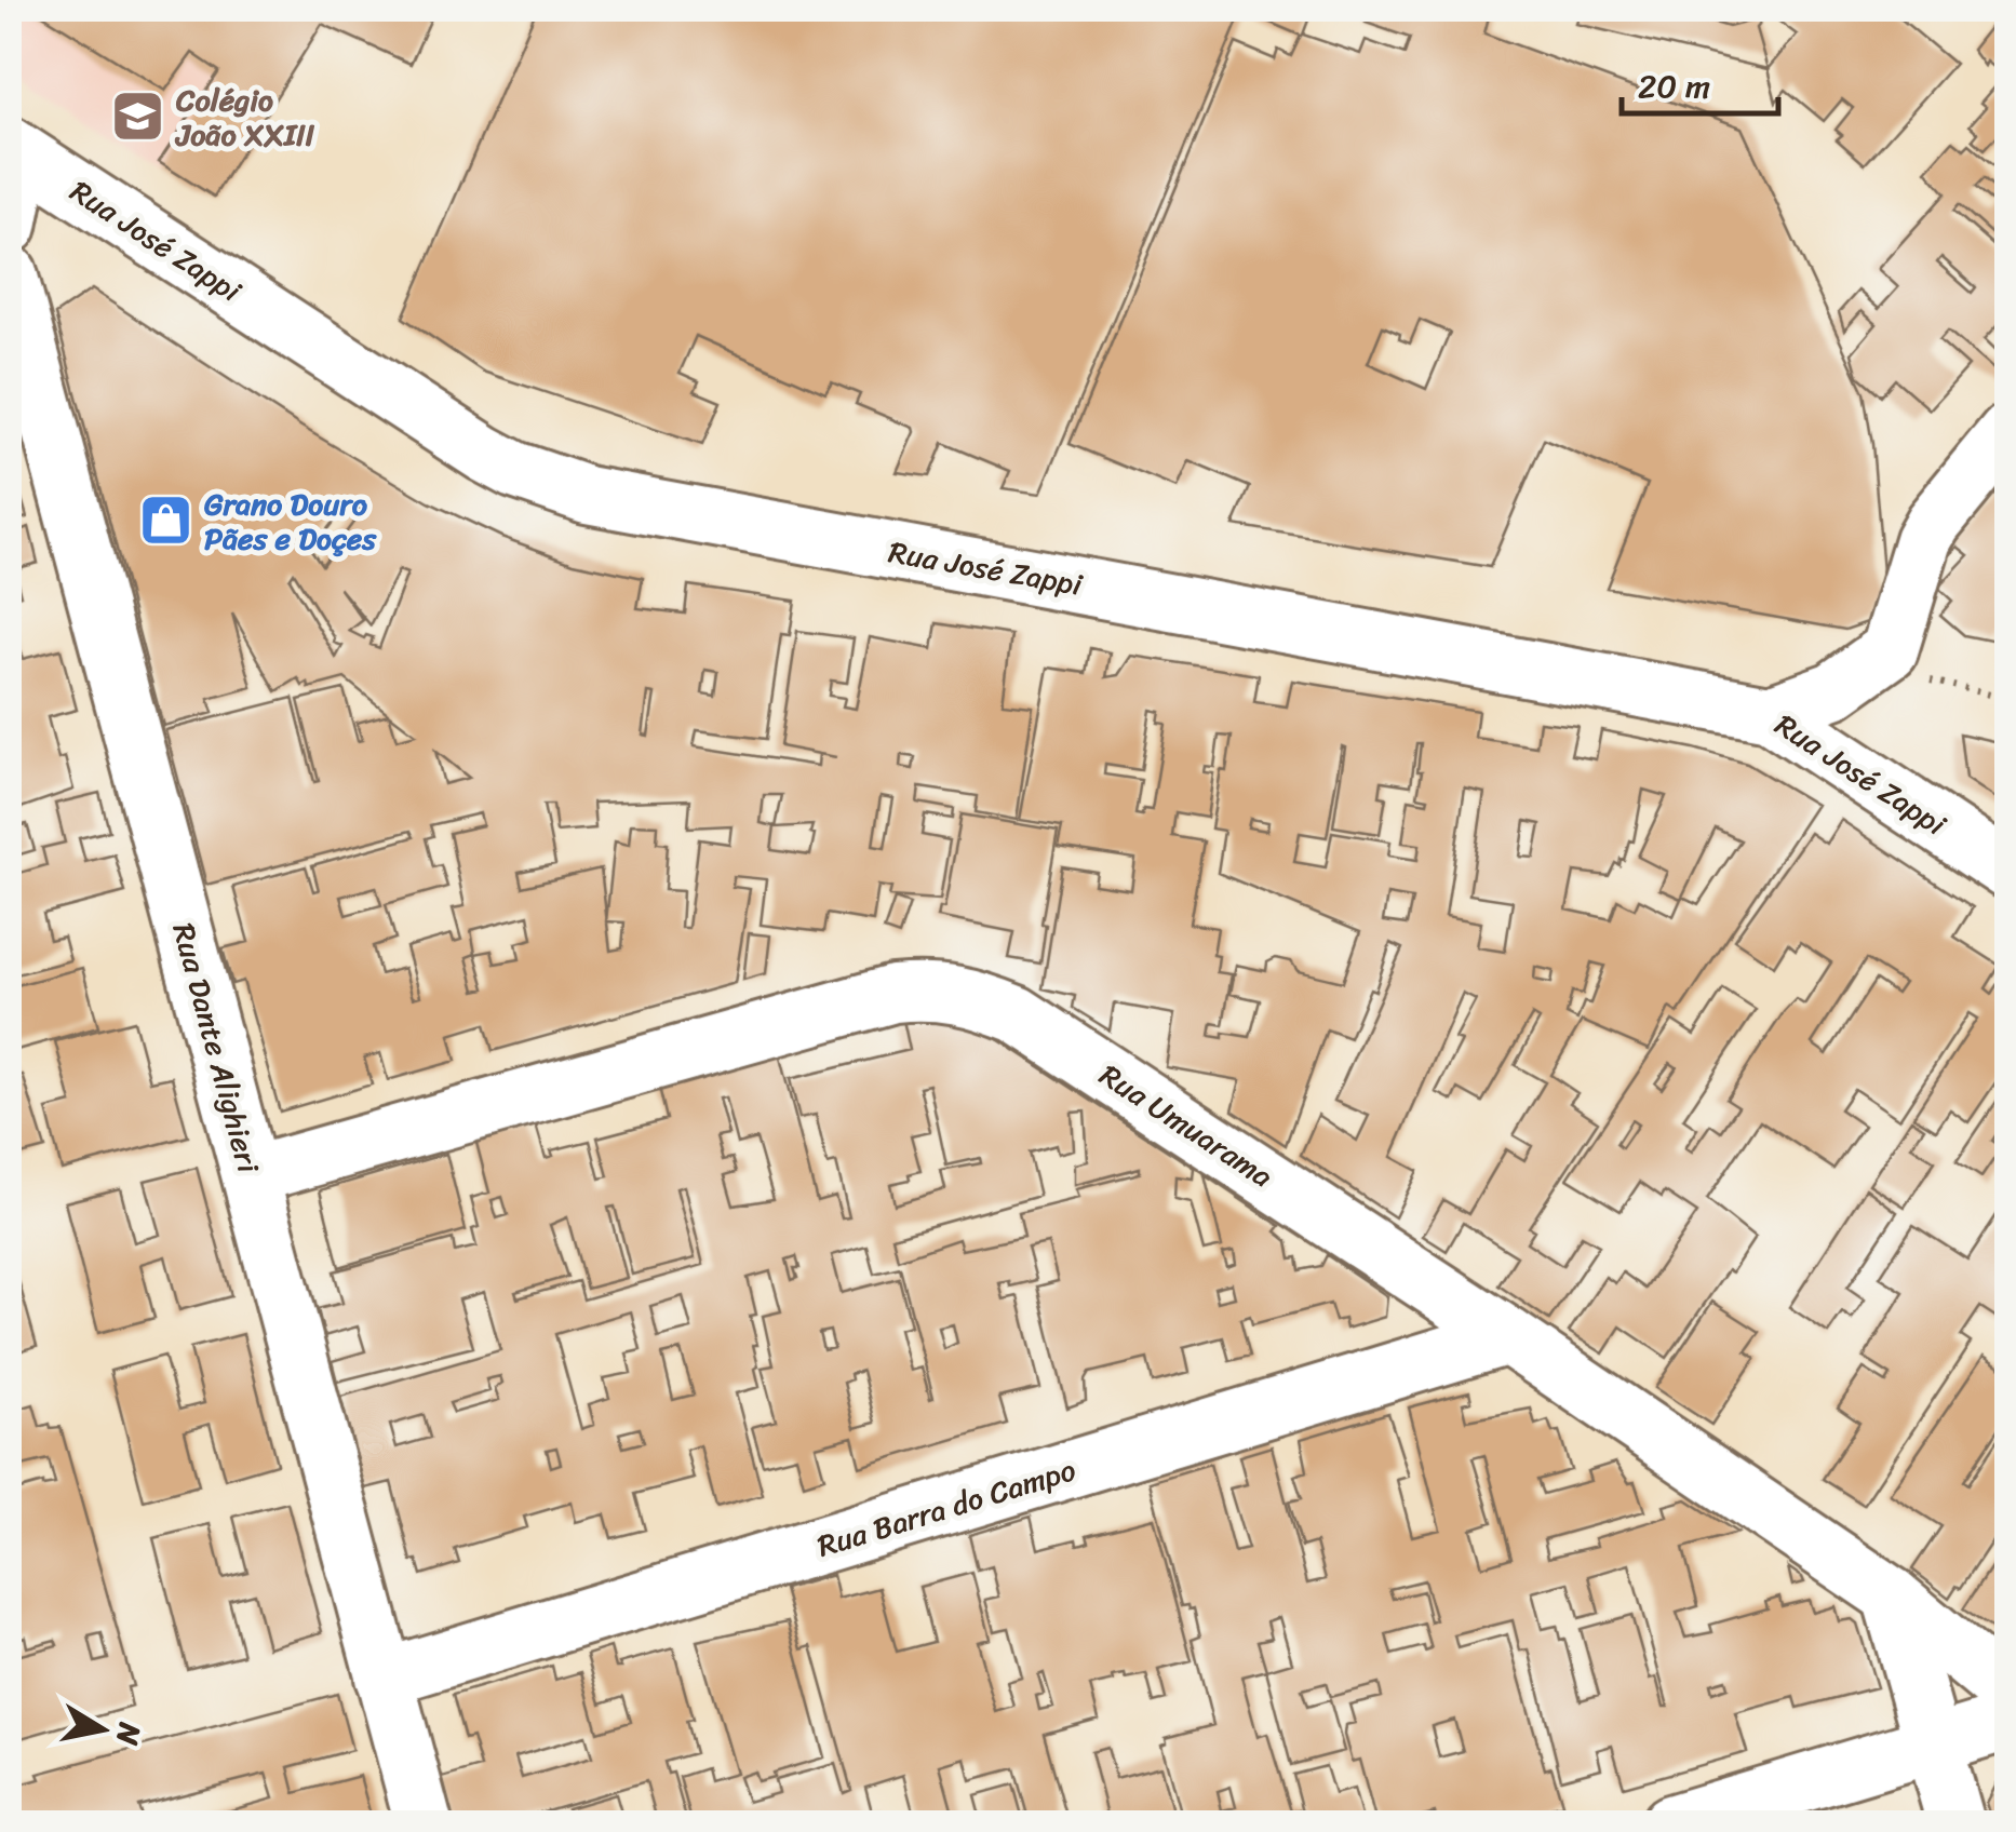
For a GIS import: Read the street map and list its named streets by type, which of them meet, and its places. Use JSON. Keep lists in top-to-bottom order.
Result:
{
  "streets": {
    "street": [
      "Rua José Zappi",
      "Rua Dante Alighieri",
      "Rua Umuarama",
      "Rua Barra do Campo"
    ]
  },
  "crossings": [
    ["Rua Dante Alighieri", "Rua Umuarama"],
    ["Rua Dante Alighieri", "Rua Barra do Campo"],
    ["Rua Umuarama", "Rua Barra do Campo"]
  ],
  "places": {
    "school or university": ["Colégio João XXIII"],
    "shop": ["Grano Douro Pães e Doçes"]
  },
  "scale_bar": "20 m",
  "north": "right"
}
